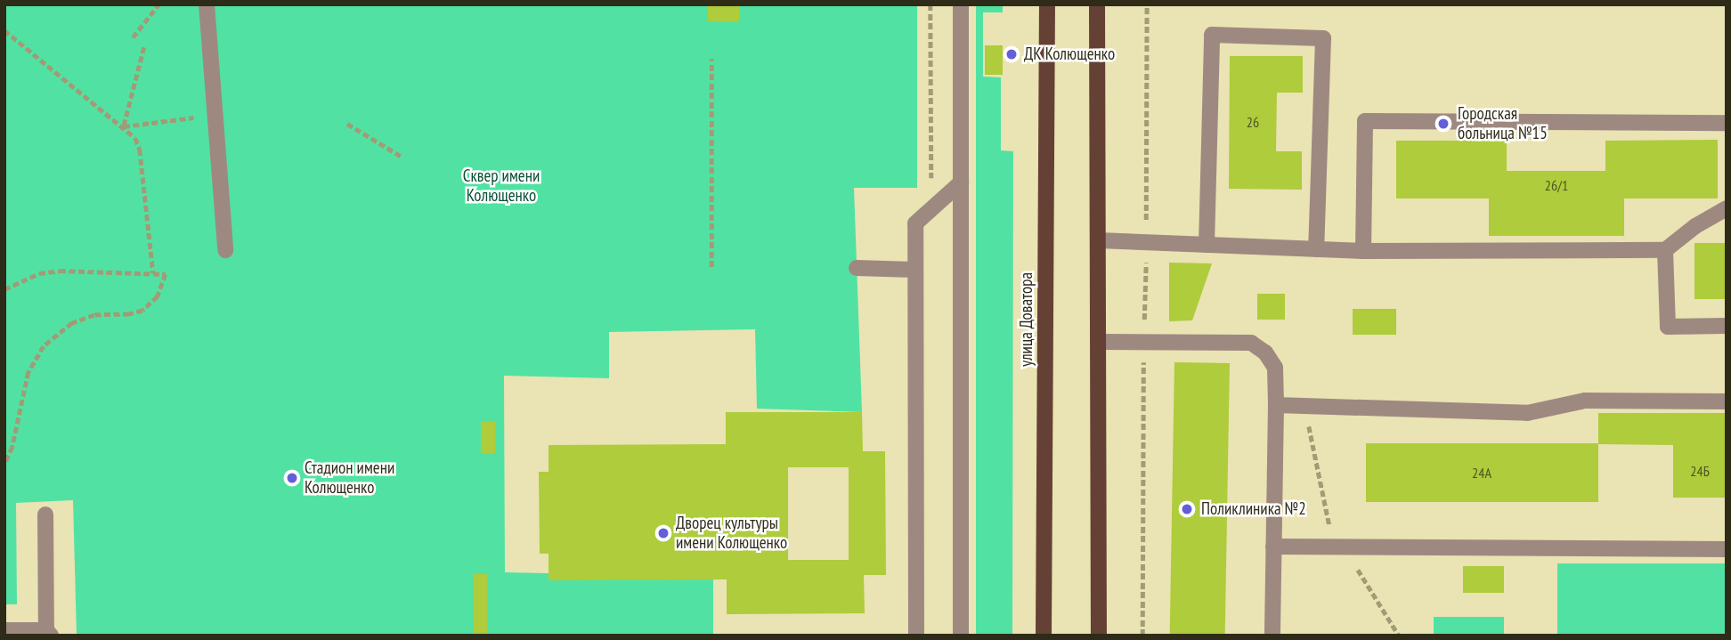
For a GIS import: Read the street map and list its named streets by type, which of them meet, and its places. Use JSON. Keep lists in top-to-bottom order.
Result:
{
  "streets": {
    "main road": ["улица Доватора"]
  },
  "parks": ["Сквер имени Колющенко"],
  "places": [
    "ДК Колющенко",
    "Городская больница №15",
    "Стадион имени Колющенко",
    "Поликлиника №2",
    "Дворец культуры имени Колющенко"
  ],
  "house_numbers": [
    "26",
    "26/1",
    "24Б",
    "24А"
  ]
}
